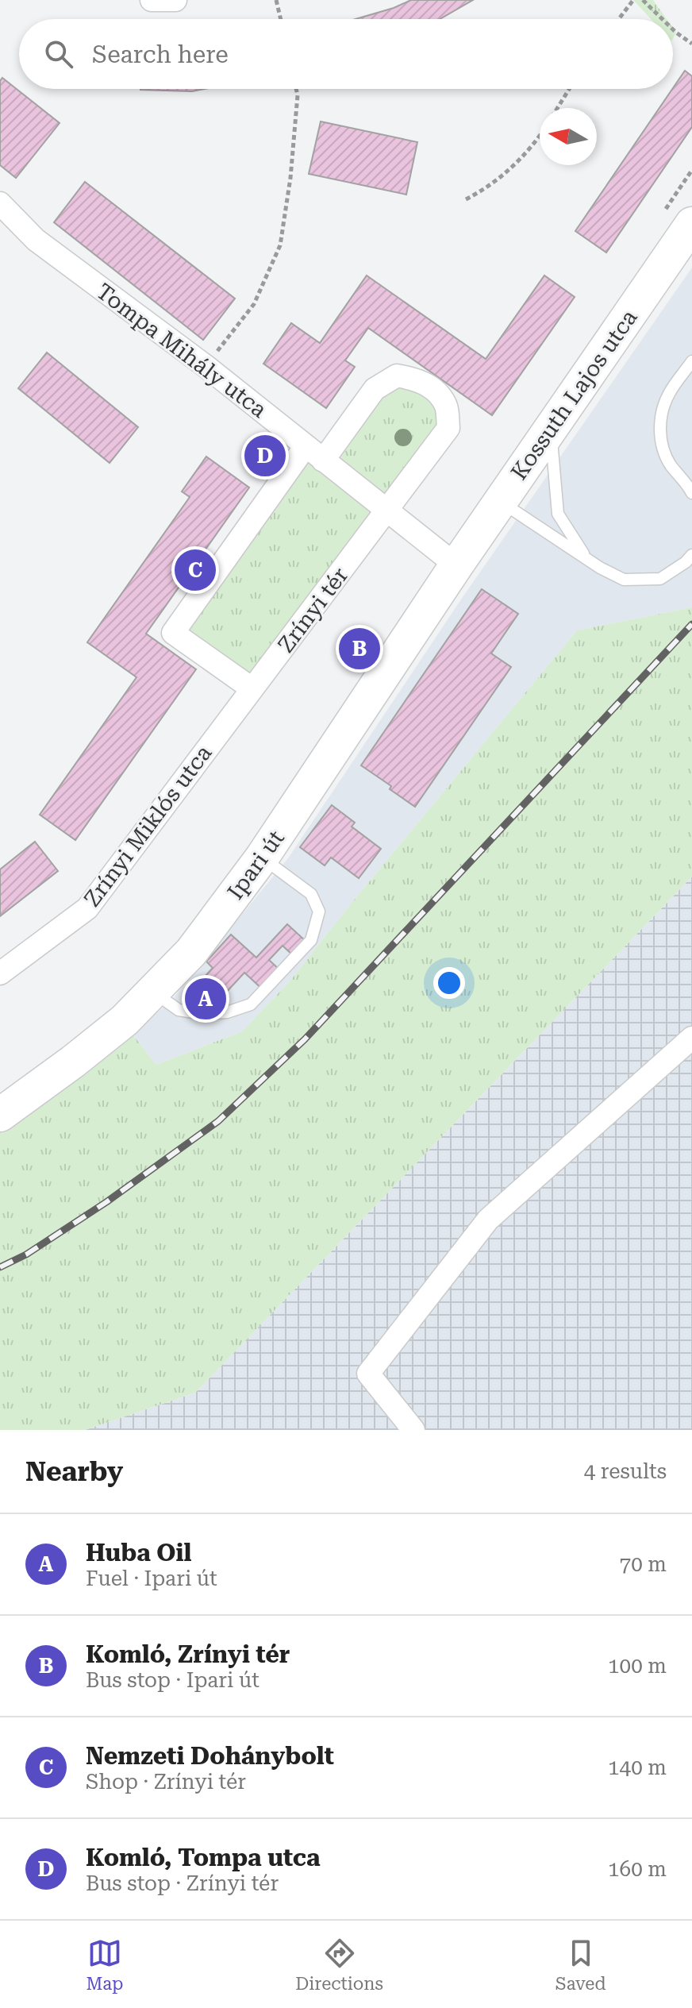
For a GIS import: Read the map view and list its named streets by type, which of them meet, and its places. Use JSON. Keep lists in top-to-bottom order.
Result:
{
  "streets": {
    "main road": ["Kossuth Lajos utca", "Ipari út"],
    "street": ["Tompa Mihály utca", "Zrínyi tér", "Zrínyi Miklós utca"]
  },
  "crossings": [
    ["Tompa Mihály utca", "Kossuth Lajos utca"],
    ["Tompa Mihály utca", "Zrínyi tér"],
    ["Tompa Mihály utca", "Ipari út"],
    ["Kossuth Lajos utca", "Ipari út"],
    ["Zrínyi tér", "Zrínyi Miklós utca"]
  ],
  "north": "left",
  "page": {
    "search": "Search here",
    "pins": [
      "D",
      "C",
      "B",
      "A"
    ],
    "heading": ["Nearby", "4 results"],
    "list": [
      {
        "mark": "A",
        "name": "Huba Oil",
        "note": "Fuel · Ipari út",
        "value": "70 m"
      },
      {
        "mark": "B",
        "name": "Komló, Zrínyi tér",
        "note": "Bus stop · Ipari út",
        "value": "100 m"
      },
      {
        "mark": "C",
        "name": "Nemzeti Dohánybolt",
        "note": "Shop · Zrínyi tér",
        "value": "140 m"
      },
      {
        "mark": "D",
        "name": "Komló, Tompa utca",
        "note": "Bus stop · Zrínyi tér",
        "value": "160 m"
      }
    ],
    "nav": ["Map", "Directions", "Saved"]
  }
}
